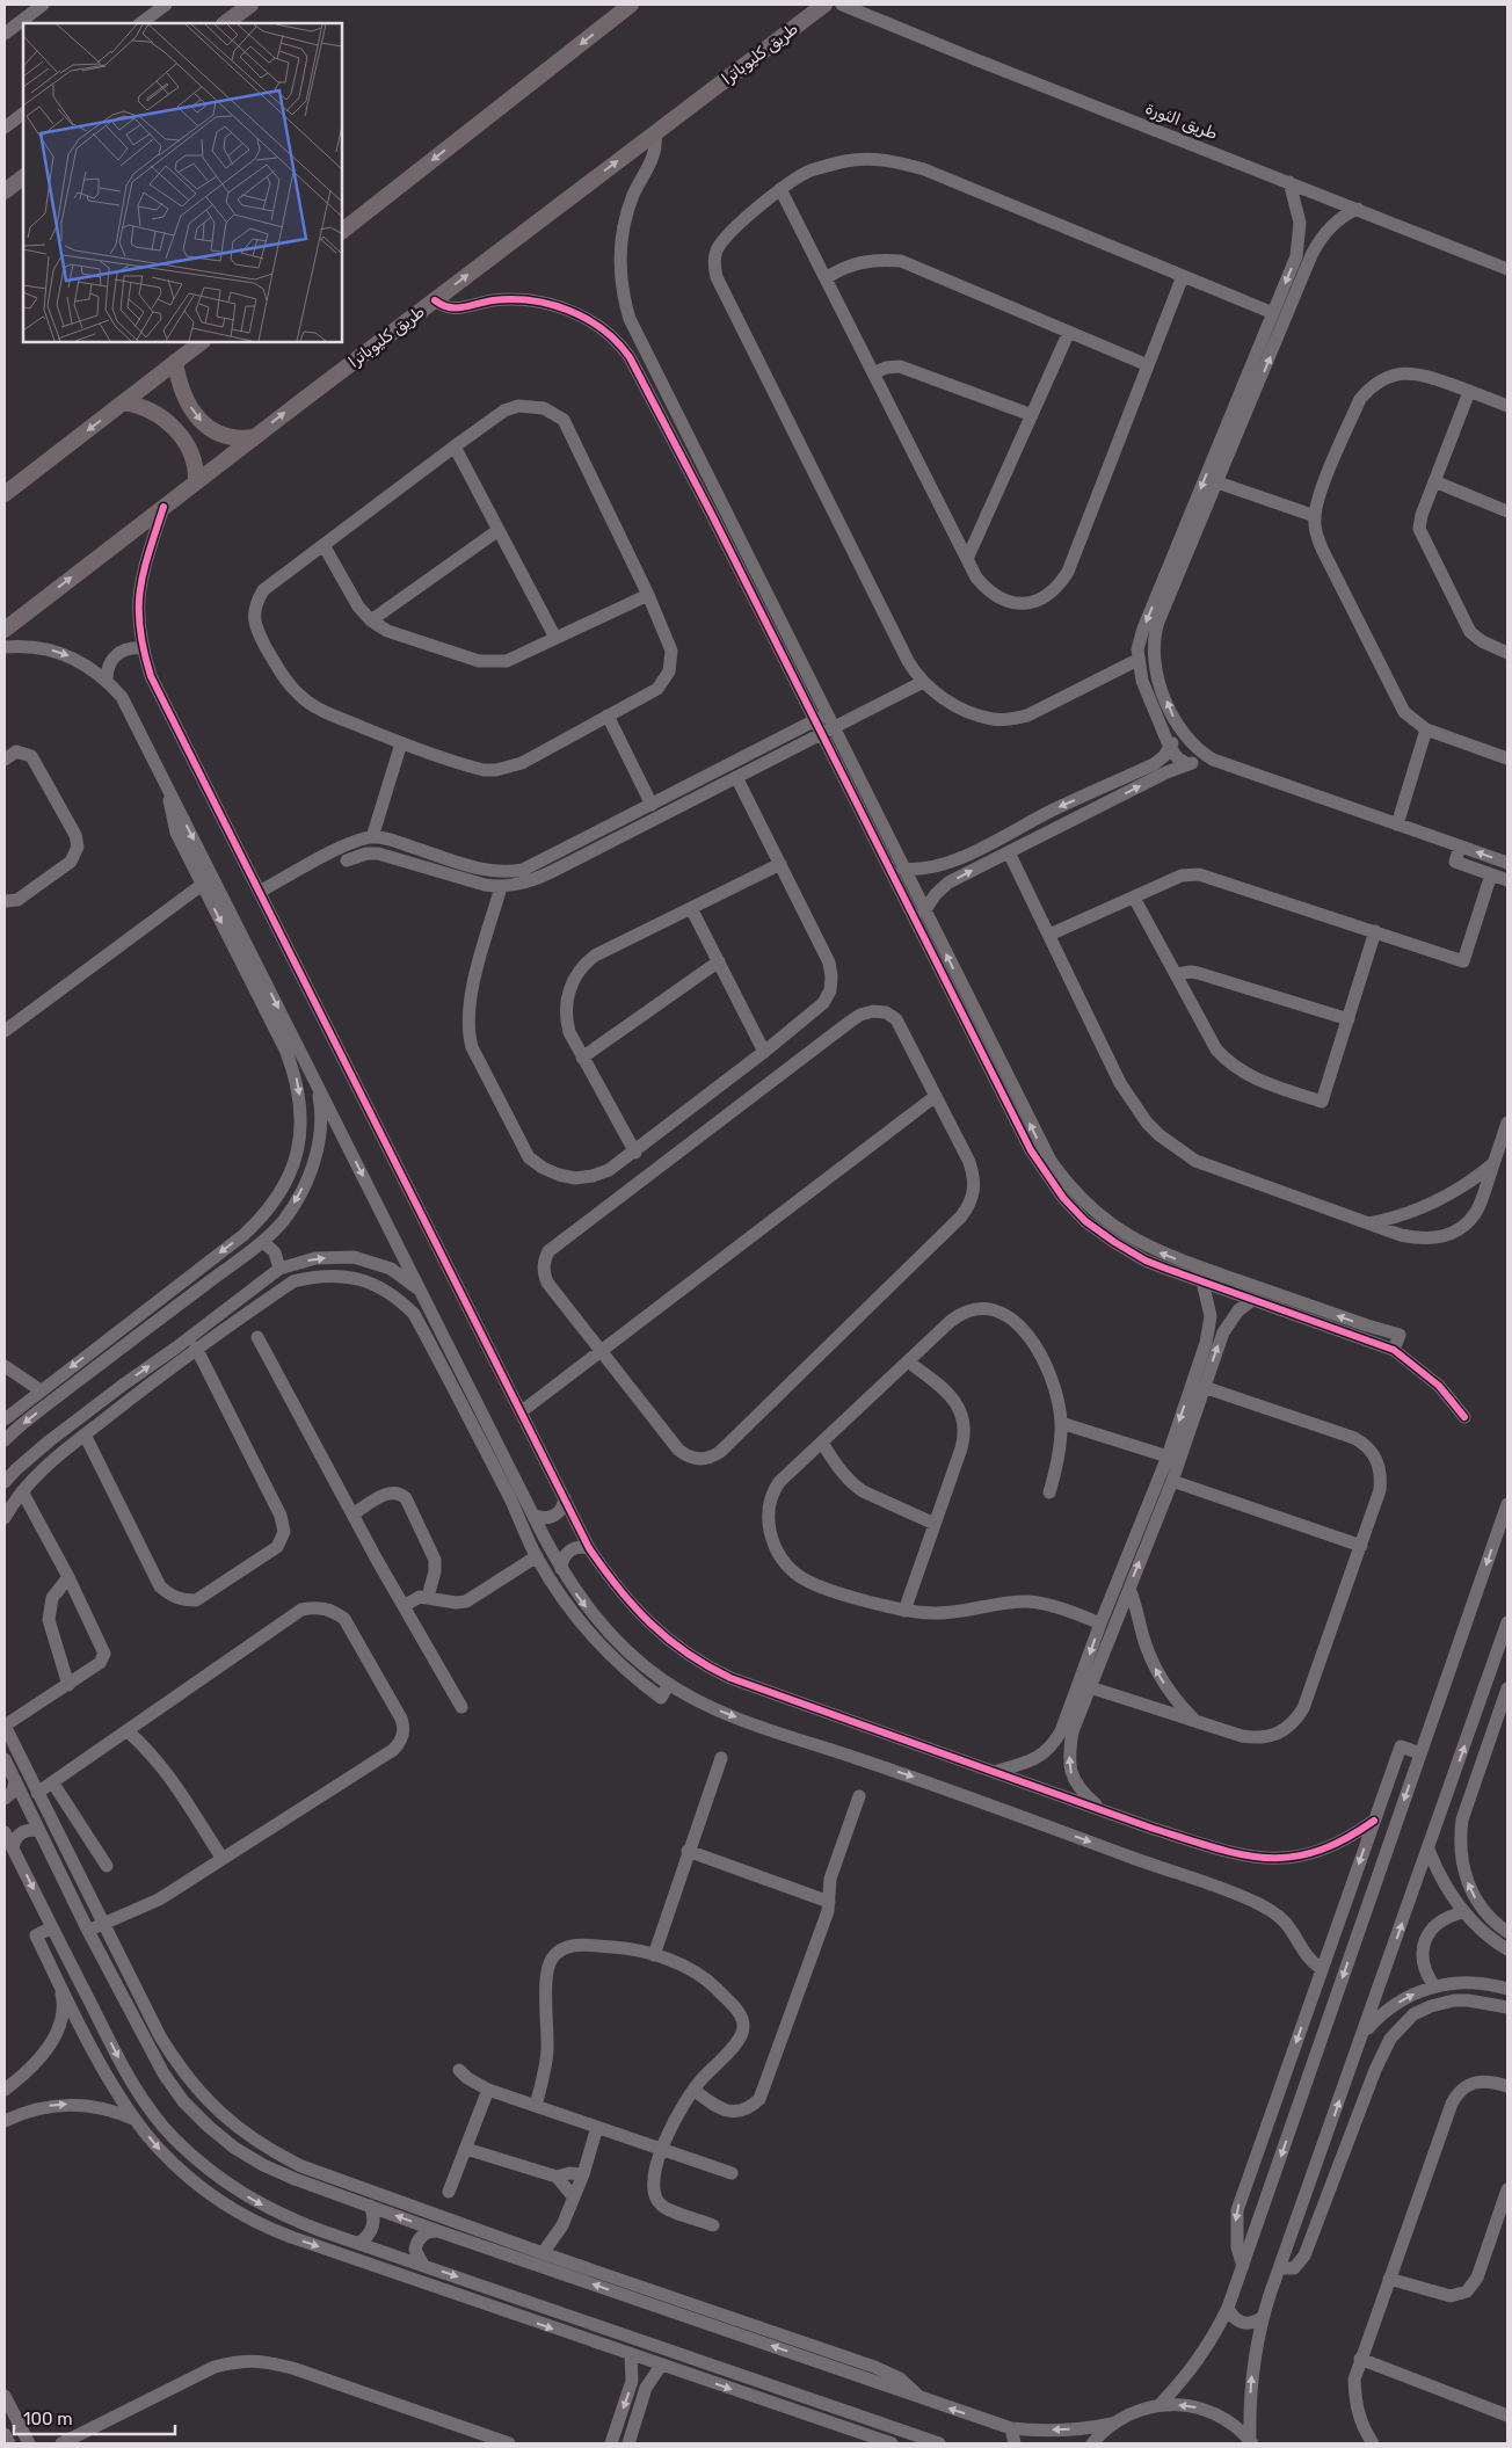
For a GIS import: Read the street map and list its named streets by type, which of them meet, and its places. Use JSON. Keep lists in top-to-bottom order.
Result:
{
  "streets": {
    "main road": ["طريق كليوباترا"],
    "street": ["طريق الثورة"]
  },
  "scale_bar": "100 m"
}
